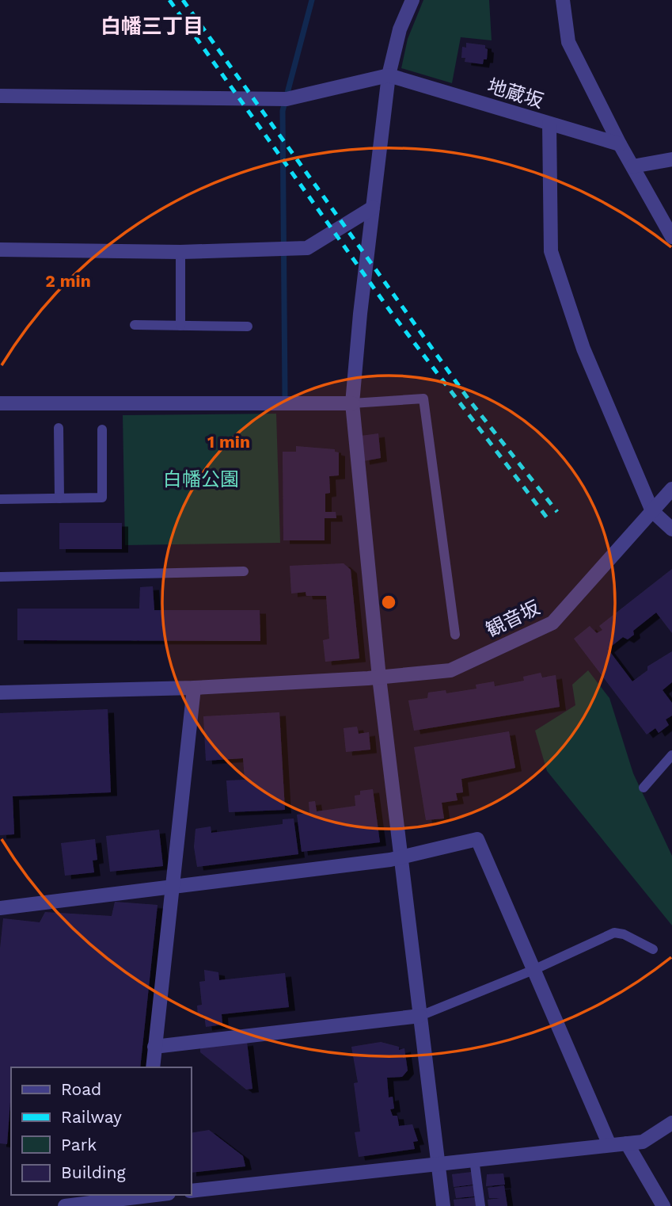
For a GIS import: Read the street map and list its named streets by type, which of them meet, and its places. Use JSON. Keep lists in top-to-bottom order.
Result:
{
  "streets": {
    "street": ["地蔵坂", "観音坂"]
  },
  "districts": ["白幡三丁目"],
  "parks": ["白幡公園"],
  "legend": [
    "Road",
    "Railway",
    "Park",
    "Building"
  ],
  "rings": ["2 min", "1 min"]
}
